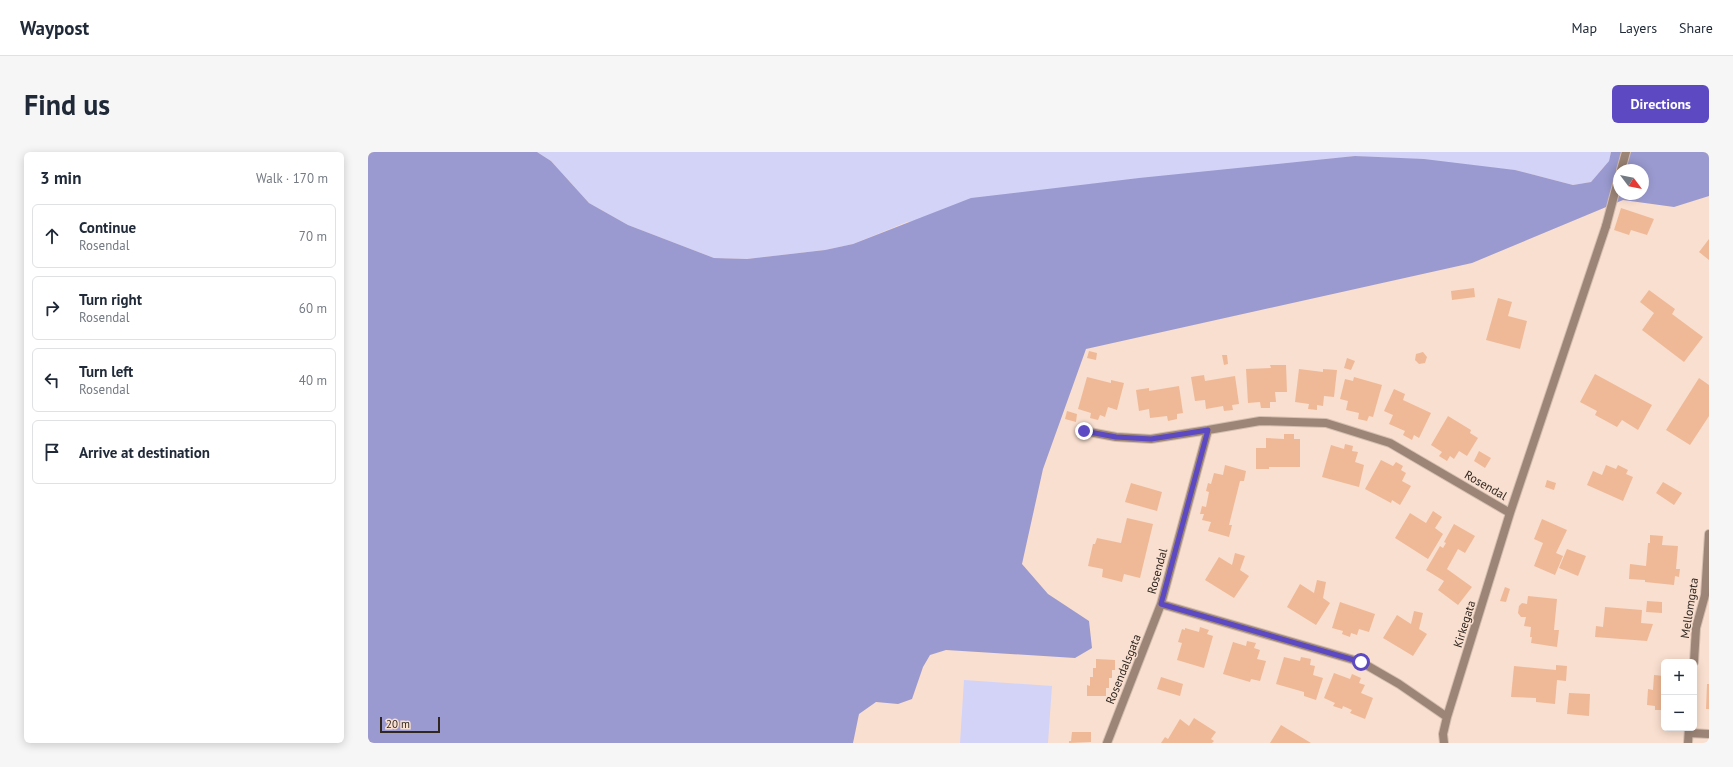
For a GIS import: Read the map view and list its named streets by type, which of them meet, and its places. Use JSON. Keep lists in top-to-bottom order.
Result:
{
  "streets": {
    "street": [
      "Rosendal",
      "Mellomgata",
      "Kirkegata",
      "Rosendalsgata"
    ]
  },
  "crossings": [
    ["Rosendal", "Kirkegata"],
    ["Rosendal", "Rosendalsgata"]
  ],
  "scale_bar": "20 m",
  "north": "bottom right",
  "page": {
    "header": "Waypost",
    "nav": ["Map", "Layers", "Share"],
    "buttons": "Directions",
    "title": "Find us",
    "heading": ["3 min", "Walk · 170 m"],
    "list": [
      ["Continue", "Rosendal", "70 m"],
      ["Turn right", "Rosendal", "60 m"],
      ["Turn left", "Rosendal", "40 m"],
      "Arrive at destination"
    ],
    "map_buttons": ["+", "−"],
    "scale": "20 m"
  }
}
